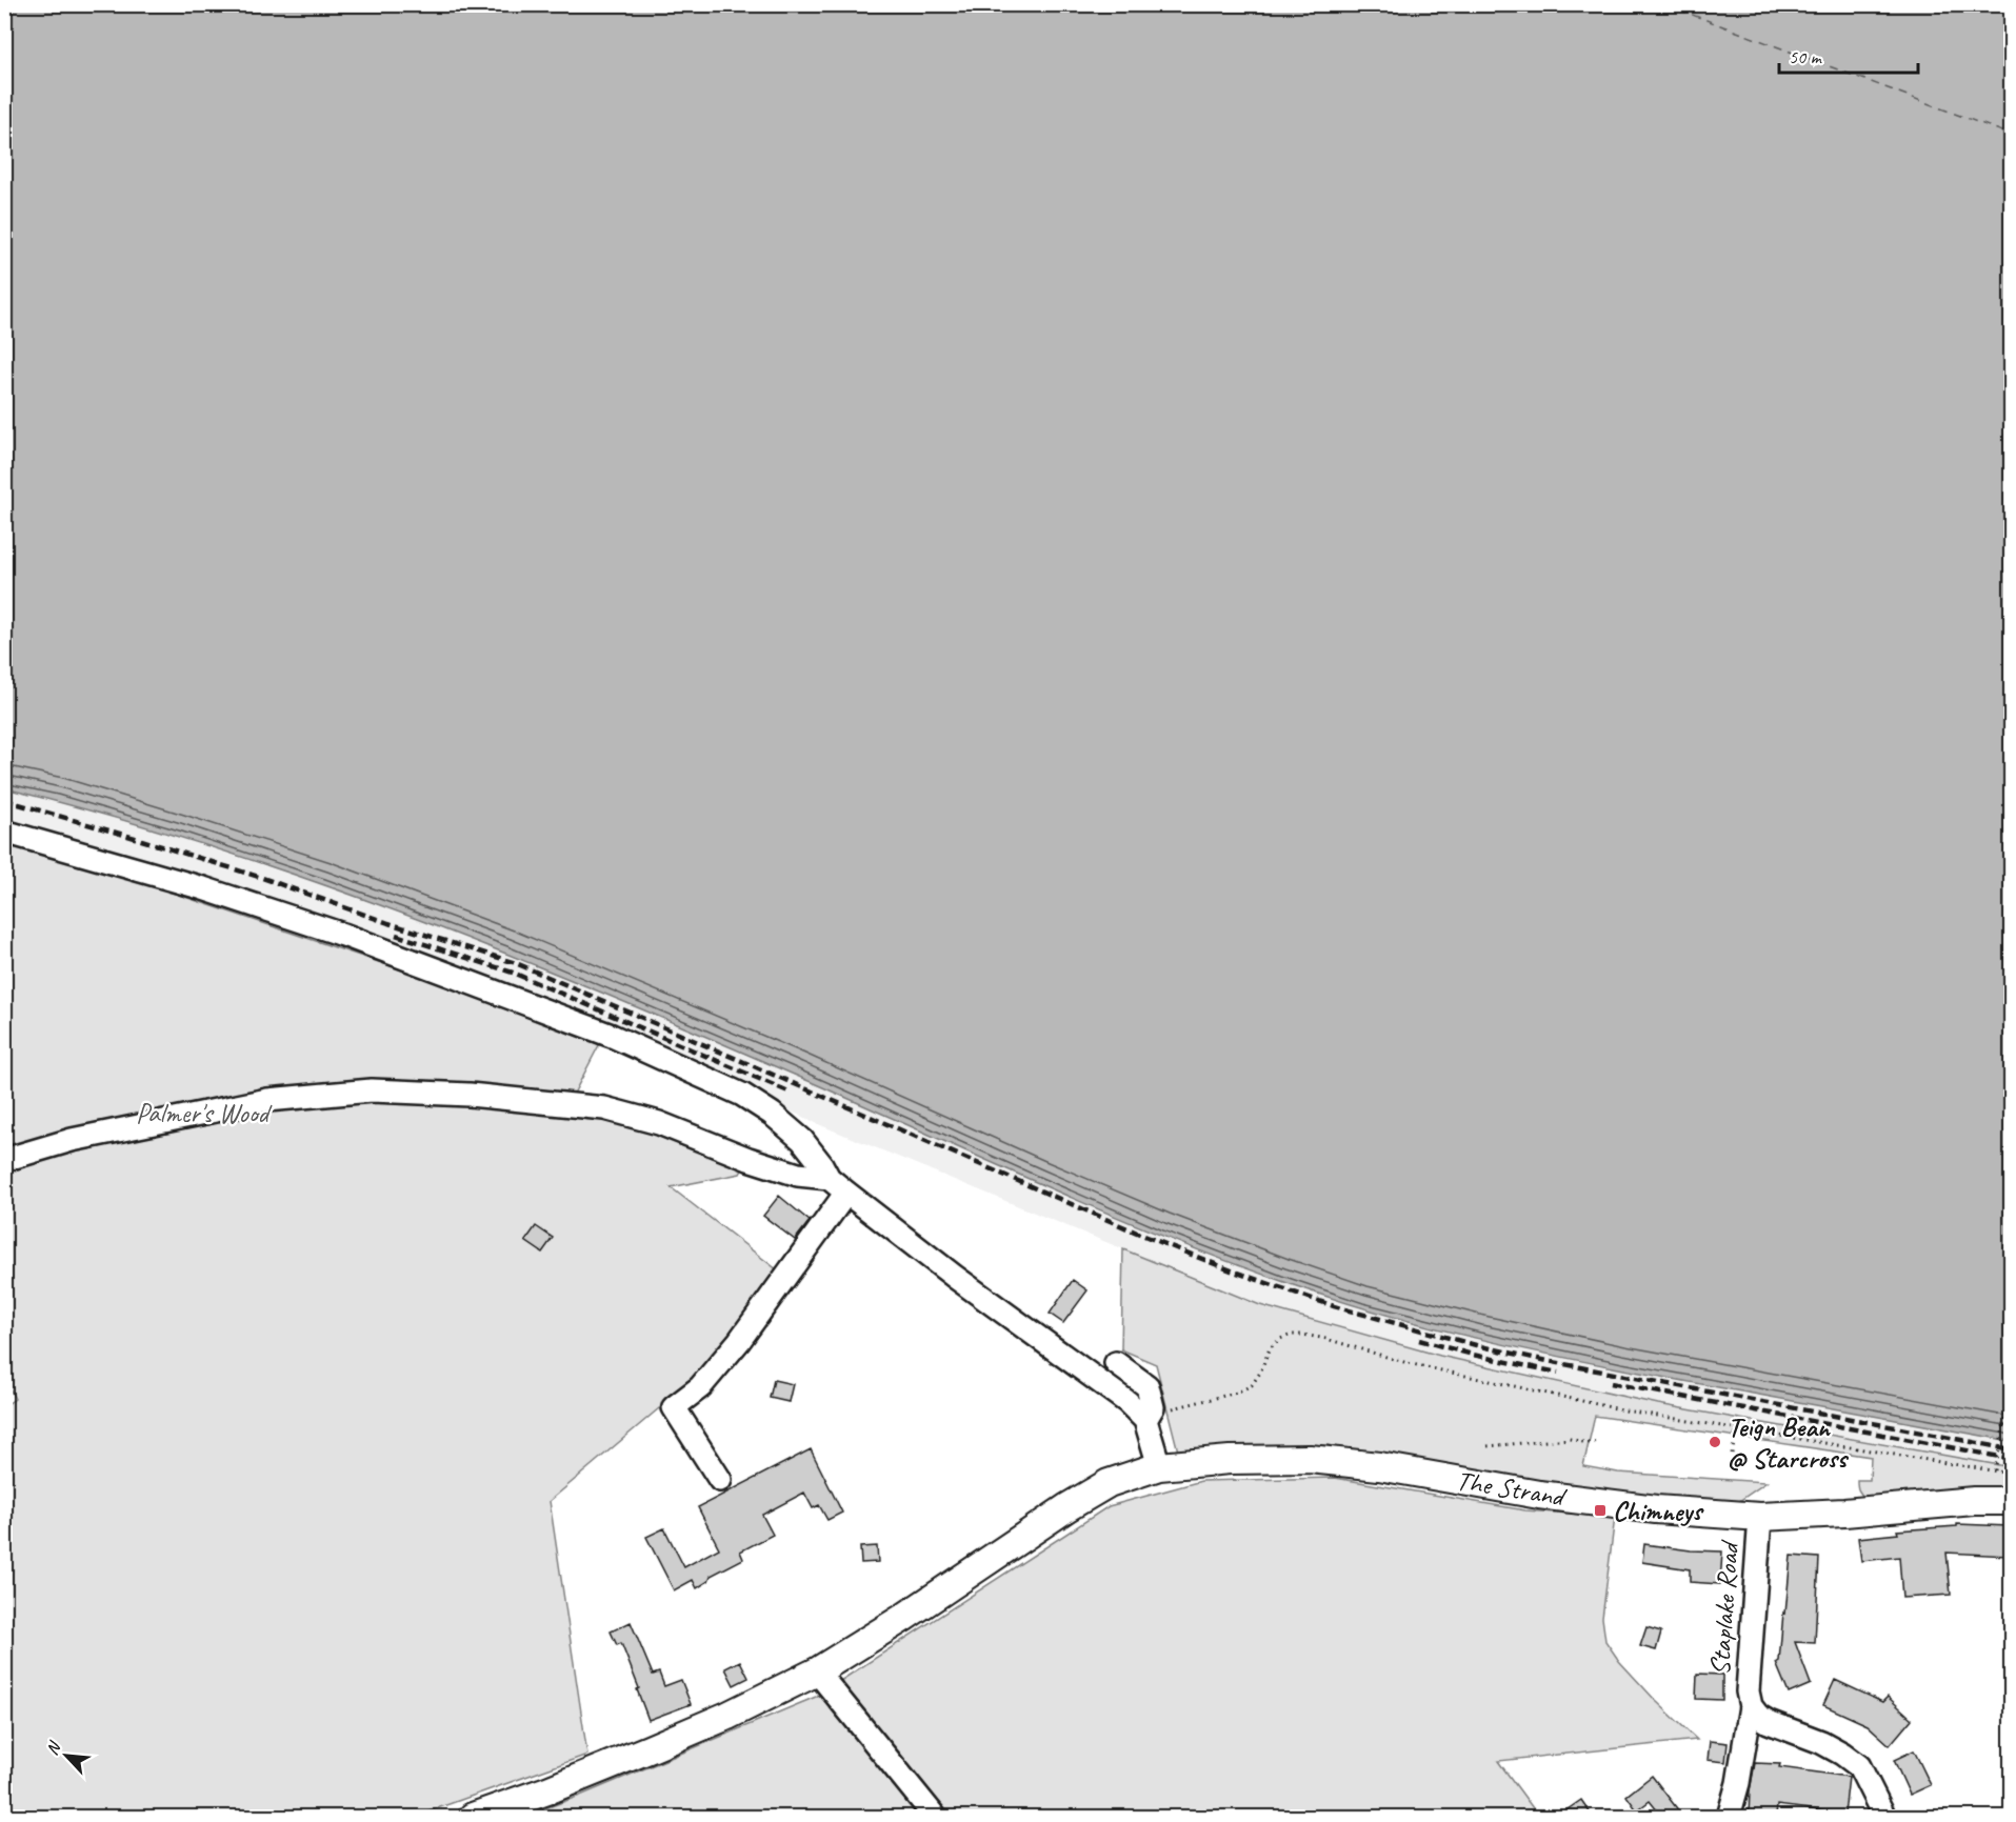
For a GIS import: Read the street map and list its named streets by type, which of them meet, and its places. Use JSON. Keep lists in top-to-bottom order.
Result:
{
  "streets": {
    "main road": ["The Strand"],
    "street": ["Staplake Road"]
  },
  "crossings": [
    ["The Strand", "Staplake Road"]
  ],
  "parks": ["Palmer's Wood"],
  "places": {
    "other": ["Teign Bean @ Starcross"],
    "transit": ["Chimneys"]
  },
  "scale_bar": "50 m",
  "north": "top left"
}
